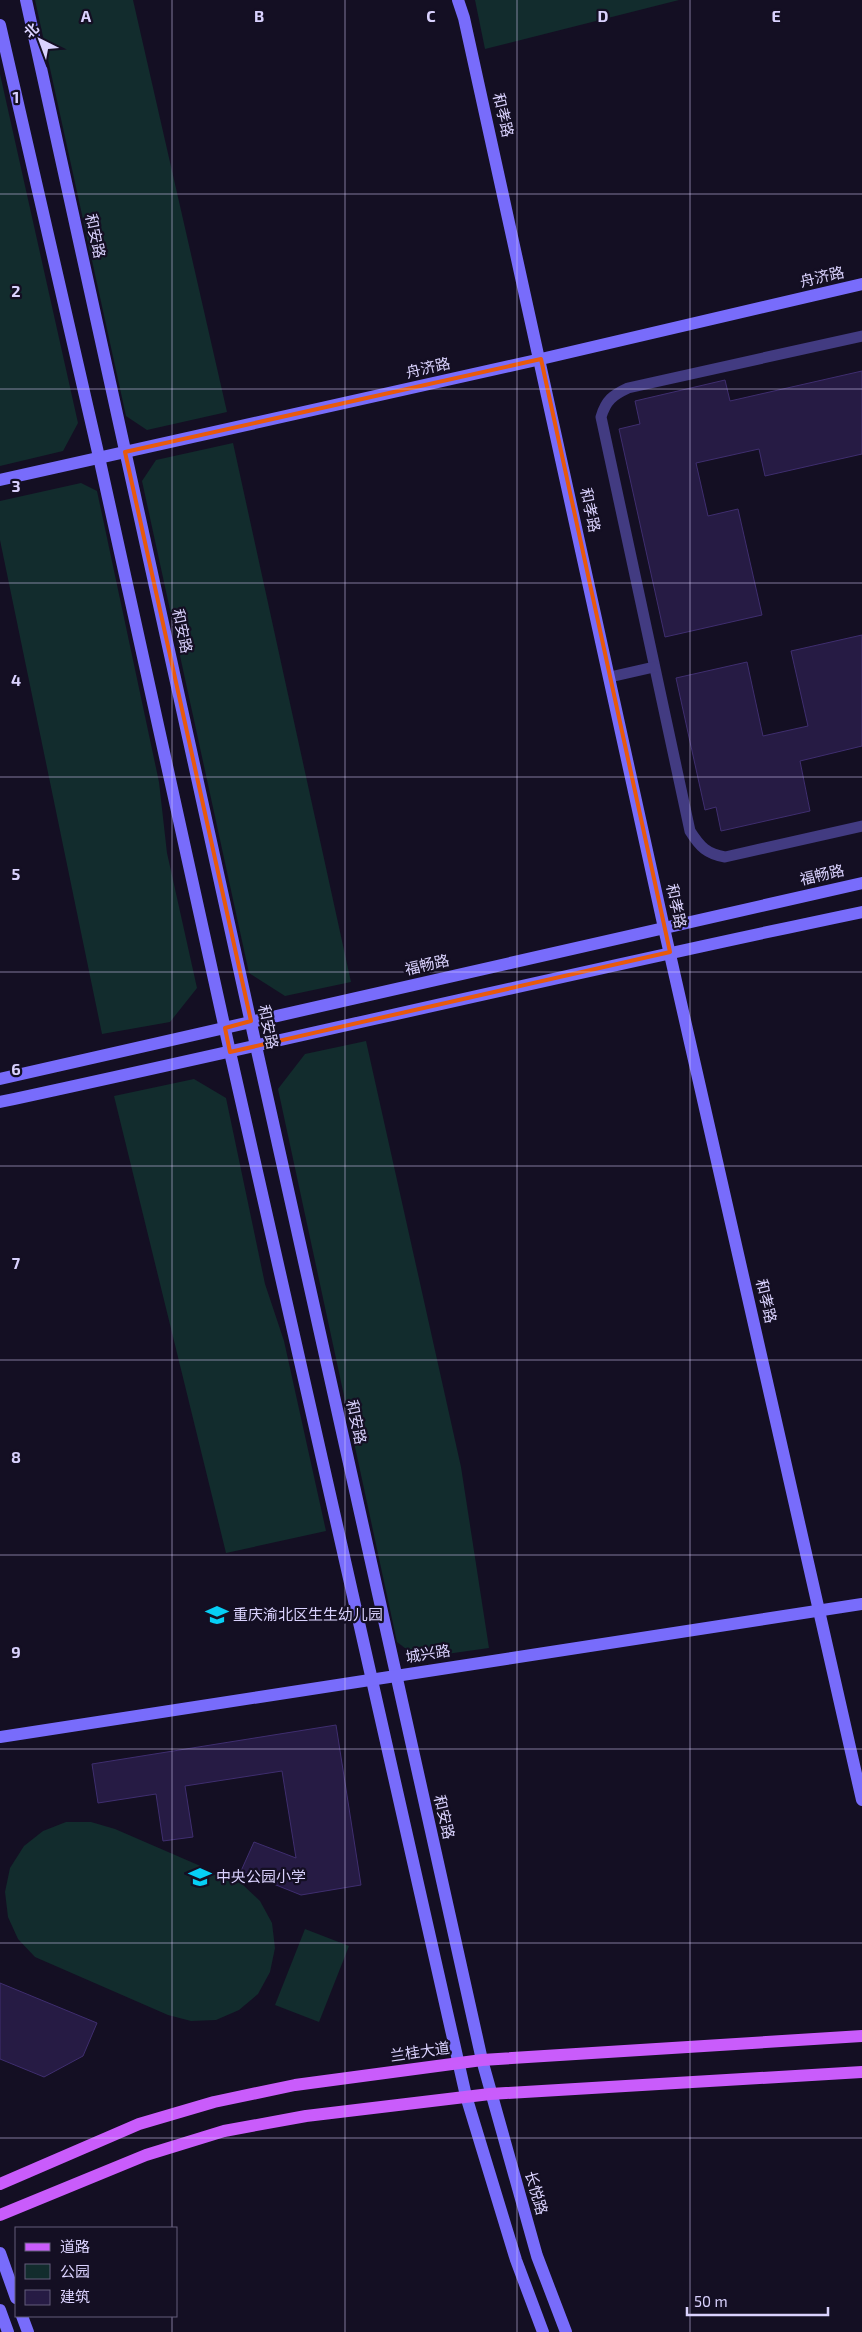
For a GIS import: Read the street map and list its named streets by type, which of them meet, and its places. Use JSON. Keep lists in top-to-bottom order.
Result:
{
  "streets": {
    "main road": [
      "和孝路",
      "和安路",
      "舟济路",
      "福畅路",
      "城兴路",
      "兰桂大道",
      "长悦路"
    ]
  },
  "crossings": [
    ["和孝路", "舟济路"],
    ["和孝路", "福畅路"],
    ["和孝路", "城兴路"],
    ["和安路", "舟济路"],
    ["和安路", "福畅路"],
    ["和安路", "城兴路"],
    ["和安路", "兰桂大道"],
    ["和安路", "长悦路"],
    ["兰桂大道", "长悦路"]
  ],
  "places": {
    "school or university": ["重庆渝北区生生幼儿园", "中央公园小学"]
  },
  "legend": ["道路", "公园", "建筑"],
  "scale_bar": "50 m",
  "north": "top left",
  "grid": {
    "columns": [
      "A",
      "B",
      "C",
      "D",
      "E"
    ],
    "rows": [
      "1",
      "2",
      "3",
      "4",
      "5",
      "6",
      "7",
      "8",
      "9"
    ]
  }
}
